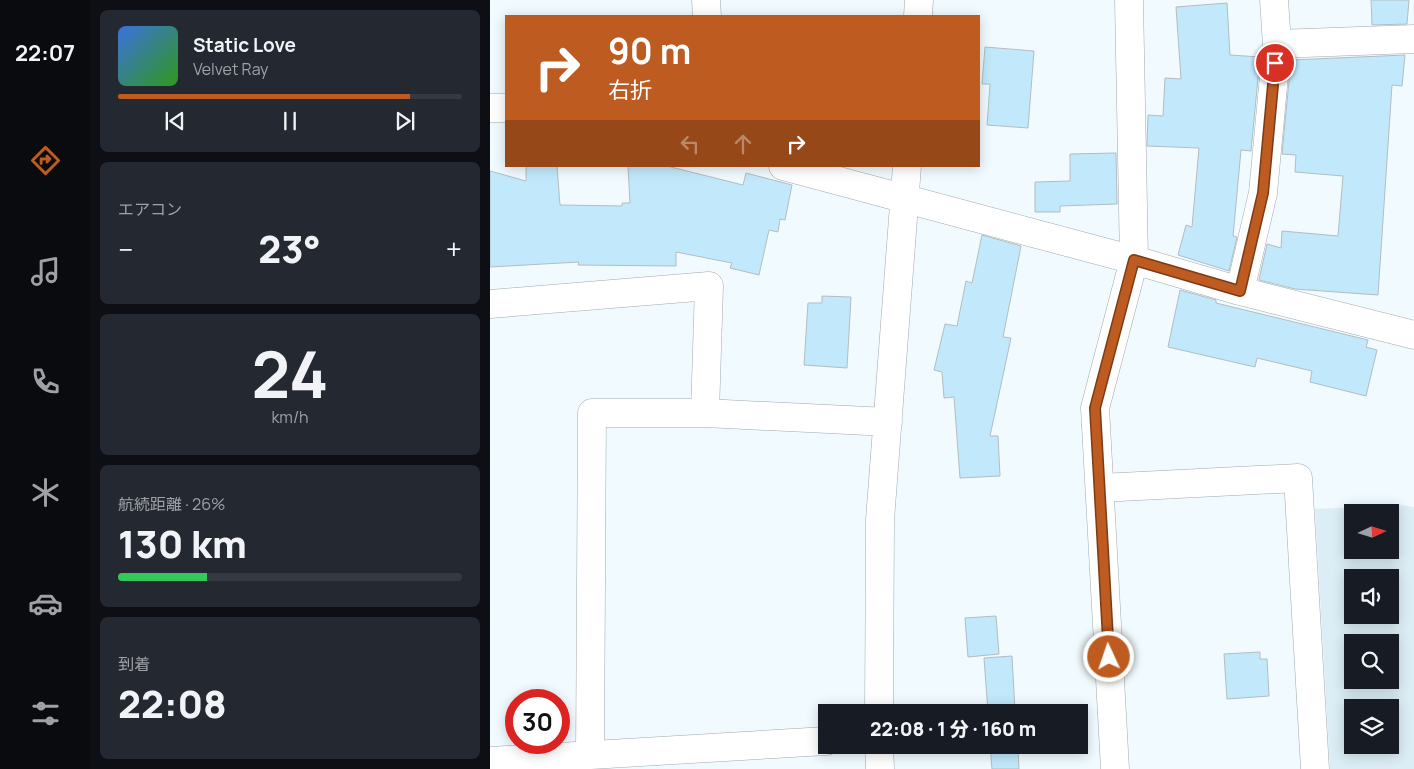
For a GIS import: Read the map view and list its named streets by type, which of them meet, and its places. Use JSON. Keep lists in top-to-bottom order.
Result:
{
  "north": "right",
  "page": {
    "tabs": "22:07",
    "turn": ["90 m", "右折"],
    "song": ["Static Love", "Velvet Ray"],
    "tile": [
      "エアコン",
      ["24", "km/h"],
      ["航続距離 · 26%", "130 km"],
      ["到着", "22:08"]
    ],
    "heat": ["−", "23°", "+"],
    "limit": "30",
    "trip": "22:08 · 1 分 · 160 m"
  }
}
